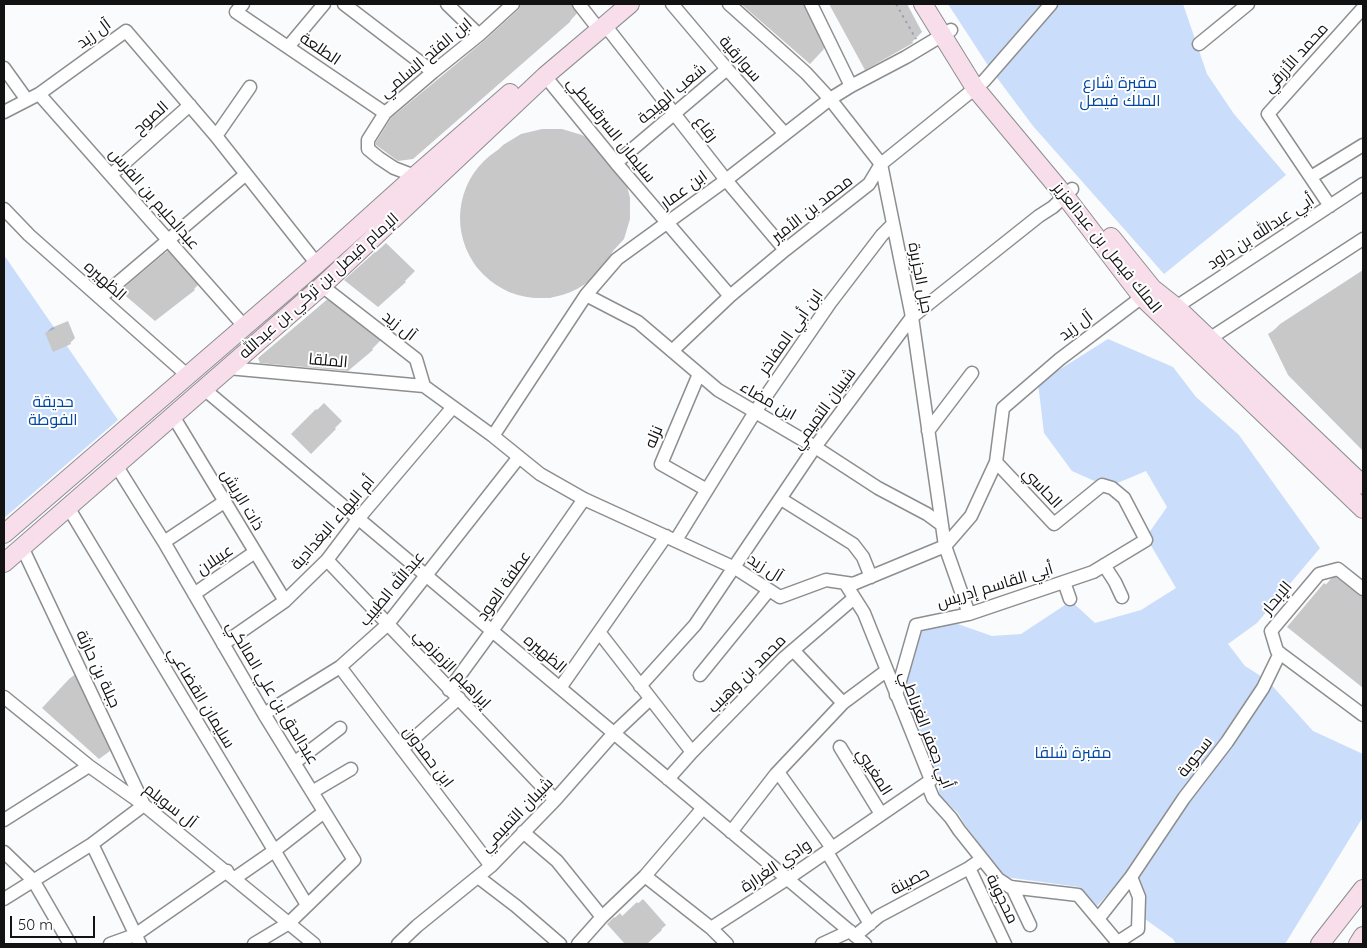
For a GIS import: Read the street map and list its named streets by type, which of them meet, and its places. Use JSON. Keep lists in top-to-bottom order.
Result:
{
  "streets": {
    "main road": ["الملك فيصل بن عبدالعزيز", "الإمام فيصل بن تركي بن عبدالله"],
    "street": [
      "آل زيد",
      "الطلعة",
      "ابن الفتح السلمي",
      "محمد الأزرقي",
      "سوارقية",
      "شعب الهيجة",
      "الصوح",
      "رفاع",
      "سليمان السرقسطي",
      "ابن عمار",
      "عبدالحليم بن الفرس",
      "محمد بن الأمير",
      "أبي عبدالله بن داود",
      "جبل الجزيرة",
      "الظهيره",
      "ابن أبي المفاخر",
      "الملقا",
      "ابن مضاء",
      "شيبان التميمي",
      "نزله",
      "الحاسي",
      "ذات الريش",
      "أم البهاء البغدادية",
      "عبيلان",
      "عطفة العود",
      "أبي القاسم إدريس",
      "عبدالله الطبيب",
      "الإبحار",
      "جبلة بن حارثة",
      "إبراهيم الزمزمي",
      "محمد بن وهيب",
      "عبدالحق بن علي المالكي",
      "سليمان القضاعي",
      "أبي جعفر الغرناطي",
      "ابن حمدون",
      "سحوبة",
      "المغيبي",
      "آل سويلم",
      "وادي الغرارة",
      "حصينة",
      "محجوبة"
    ]
  },
  "crossings": [
    ["آل زيد", "الصوح"],
    ["آل زيد", "ابن عمار"],
    ["آل زيد", "عبدالحليم بن الفرس"],
    ["آل زيد", "الملك فيصل بن عبدالعزيز"],
    ["آل زيد", "جبل الجزيرة"],
    ["آل زيد", "الإمام فيصل بن تركي بن عبدالله"],
    ["آل زيد", "ابن أبي المفاخر"],
    ["آل زيد", "الملقا"],
    ["آل زيد", "شيبان التميمي"],
    ["آل زيد", "الحاسي"],
    ["آل زيد", "أم البهاء البغدادية"],
    ["آل زيد", "عطفة العود"],
    ["آل زيد", "عبدالله الطبيب"],
    ["آل زيد", "أبي جعفر الغرناطي"],
    ["الطلعة", "ابن الفتح السلمي"],
    ["ابن الفتح السلمي", "الإمام فيصل بن تركي بن عبدالله"],
    ["محمد الأزرقي", "أبي عبدالله بن داود"],
    ["سوارقية", "شعب الهيجة"],
    ["سوارقية", "ابن عمار"],
    ["شعب الهيجة", "رفاع"],
    ["شعب الهيجة", "سليمان السرقسطي"],
    ["الصوح", "عبدالحليم بن الفرس"],
    ["رفاع", "ابن عمار"],
    ["رفاع", "محمد بن الأمير"],
    ["رفاع", "الإمام فيصل بن تركي بن عبدالله"],
    ["سليمان السرقسطي", "ابن عمار"],
    ["سليمان السرقسطي", "محمد بن الأمير"],
    ["سليمان السرقسطي", "الإمام فيصل بن تركي بن عبدالله"],
    ["ابن عمار", "الملك فيصل بن عبدالعزيز"],
    ["ابن عمار", "جبل الجزيرة"],
    ["ابن عمار", "ابن مضاء"],
    ["عبدالحليم بن الفرس", "الإمام فيصل بن تركي بن عبدالله"],
    ["محمد بن الأمير", "الملك فيصل بن عبدالعزيز"],
    ["محمد بن الأمير", "جبل الجزيرة"],
    ["محمد بن الأمير", "ابن مضاء"],
    ["أبي عبدالله بن داود", "الملك فيصل بن عبدالعزيز"],
    ["الملك فيصل بن عبدالعزيز", "شيبان التميمي"],
    ["جبل الجزيرة", "ابن أبي المفاخر"],
    ["جبل الجزيرة", "ابن مضاء"],
    ["جبل الجزيرة", "شيبان التميمي"],
    ["جبل الجزيرة", "أبي القاسم إدريس"],
    ["الظهيره", "الإمام فيصل بن تركي بن عبدالله"],
    ["الظهيره", "ابن أبي المفاخر"],
    ["الظهيره", "شيبان التميمي"],
    ["الظهيره", "أم البهاء البغدادية"],
    ["الظهيره", "عطفة العود"],
    ["الظهيره", "عبدالله الطبيب"],
    ["الظهيره", "محمد بن وهيب"],
    ["الظهيره", "وادي الغرارة"],
    ["الظهيره", "حصينة"],
    ["الإمام فيصل بن تركي بن عبدالله", "الملقا"],
    ["الإمام فيصل بن تركي بن عبدالله", "ذات الريش"],
    ["الإمام فيصل بن تركي بن عبدالله", "جبلة بن حارثة"],
    ["الإمام فيصل بن تركي بن عبدالله", "عبدالحق بن علي المالكي"],
    ["الإمام فيصل بن تركي بن عبدالله", "سليمان القضاعي"],
    ["ابن أبي المفاخر", "ابن مضاء"],
    ["ابن أبي المفاخر", "نزله"],
    ["ابن مضاء", "شيبان التميمي"],
    ["ابن مضاء", "نزله"],
    ["شيبان التميمي", "إبراهيم الزمزمي"],
    ["شيبان التميمي", "ابن حمدون"],
    ["الحاسي", "أبي القاسم إدريس"],
    ["ذات الريش", "أم البهاء البغدادية"],
    ["ذات الريش", "عبيلان"],
    ["أم البهاء البغدادية", "إبراهيم الزمزمي"],
    ["أم البهاء البغدادية", "عبدالحق بن علي المالكي"],
    ["عبيلان", "عبدالحق بن علي المالكي"],
    ["عطفة العود", "إبراهيم الزمزمي"],
    ["عطفة العود", "ابن حمدون"],
    ["أبي القاسم إدريس", "أبي جعفر الغرناطي"],
    ["عبدالله الطبيب", "إبراهيم الزمزمي"],
    ["عبدالله الطبيب", "عبدالحق بن علي المالكي"],
    ["عبدالله الطبيب", "ابن حمدون"],
    ["الإبحار", "سحوبة"],
    ["جبلة بن حارثة", "آل سويلم"],
    ["محمد بن وهيب", "أبي جعفر الغرناطي"],
    ["عبدالحق بن علي المالكي", "سليمان القضاعي"],
    ["عبدالحق بن علي المالكي", "آل سويلم"],
    ["أبي جعفر الغرناطي", "وادي الغرارة"],
    ["أبي جعفر الغرناطي", "حصينة"],
    ["المغيبي", "وادي الغرارة"],
    ["حصينة", "محجوبة"]
  ],
  "parks": ["مقبرة شارع الملك فيصل", "حديقة الفوطة", "مقبرة شلقا"],
  "scale_bar": "50 m"
}
